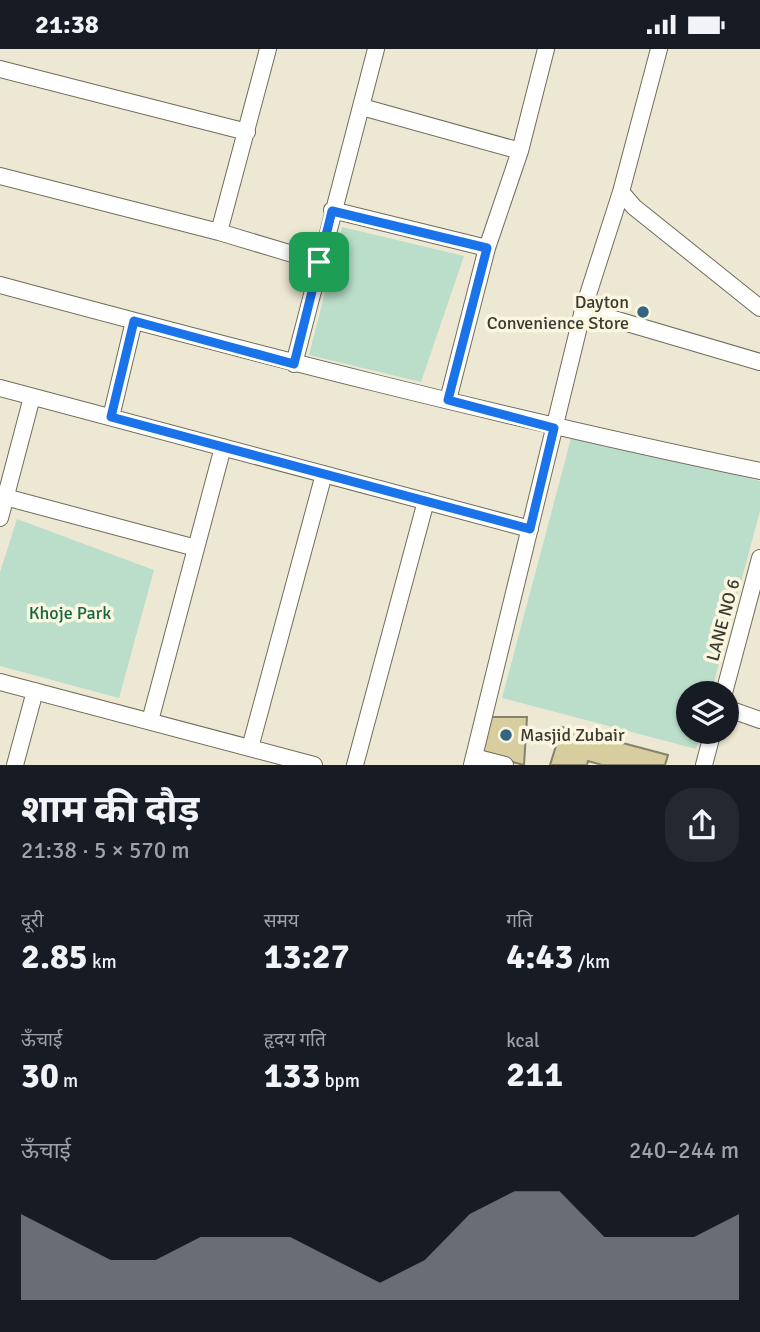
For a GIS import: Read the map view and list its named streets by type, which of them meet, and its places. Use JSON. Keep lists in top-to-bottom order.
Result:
{
  "streets": {
    "street": ["LANE NO 6"]
  },
  "parks": ["Khoje Park"],
  "places": ["Dayton Convenience Store", "Masjid Zubair"],
  "page": {
    "status": "21:38",
    "heading": ["शाम की दौड़", "21:38 · 5 × 570 m"],
    "stats": [
      ["दूरी", "2.85 km"],
      ["समय", "13:27"],
      ["गति", "4:43 /km"],
      ["ऊँचाई", "30 m"],
      ["हृदय गति", "133 bpm"],
      ["kcal", "211"]
    ],
    "chart": ["ऊँचाई", "240–244 m"]
  }
}
